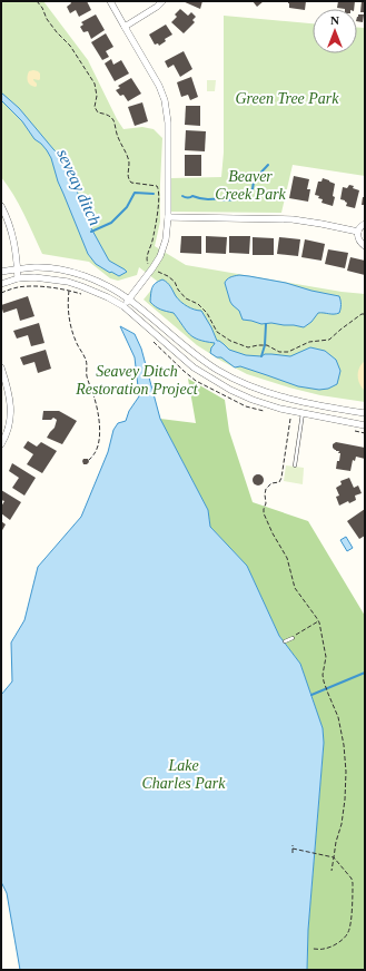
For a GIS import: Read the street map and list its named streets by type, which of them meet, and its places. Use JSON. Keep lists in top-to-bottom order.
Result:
{
  "water": ["seveay ditch"],
  "parks": [
    "Green Tree Park",
    "Beaver Creek Park",
    "Seavey Ditch Restoration Project",
    "Lake Charles Park"
  ],
  "north": "top"
}
